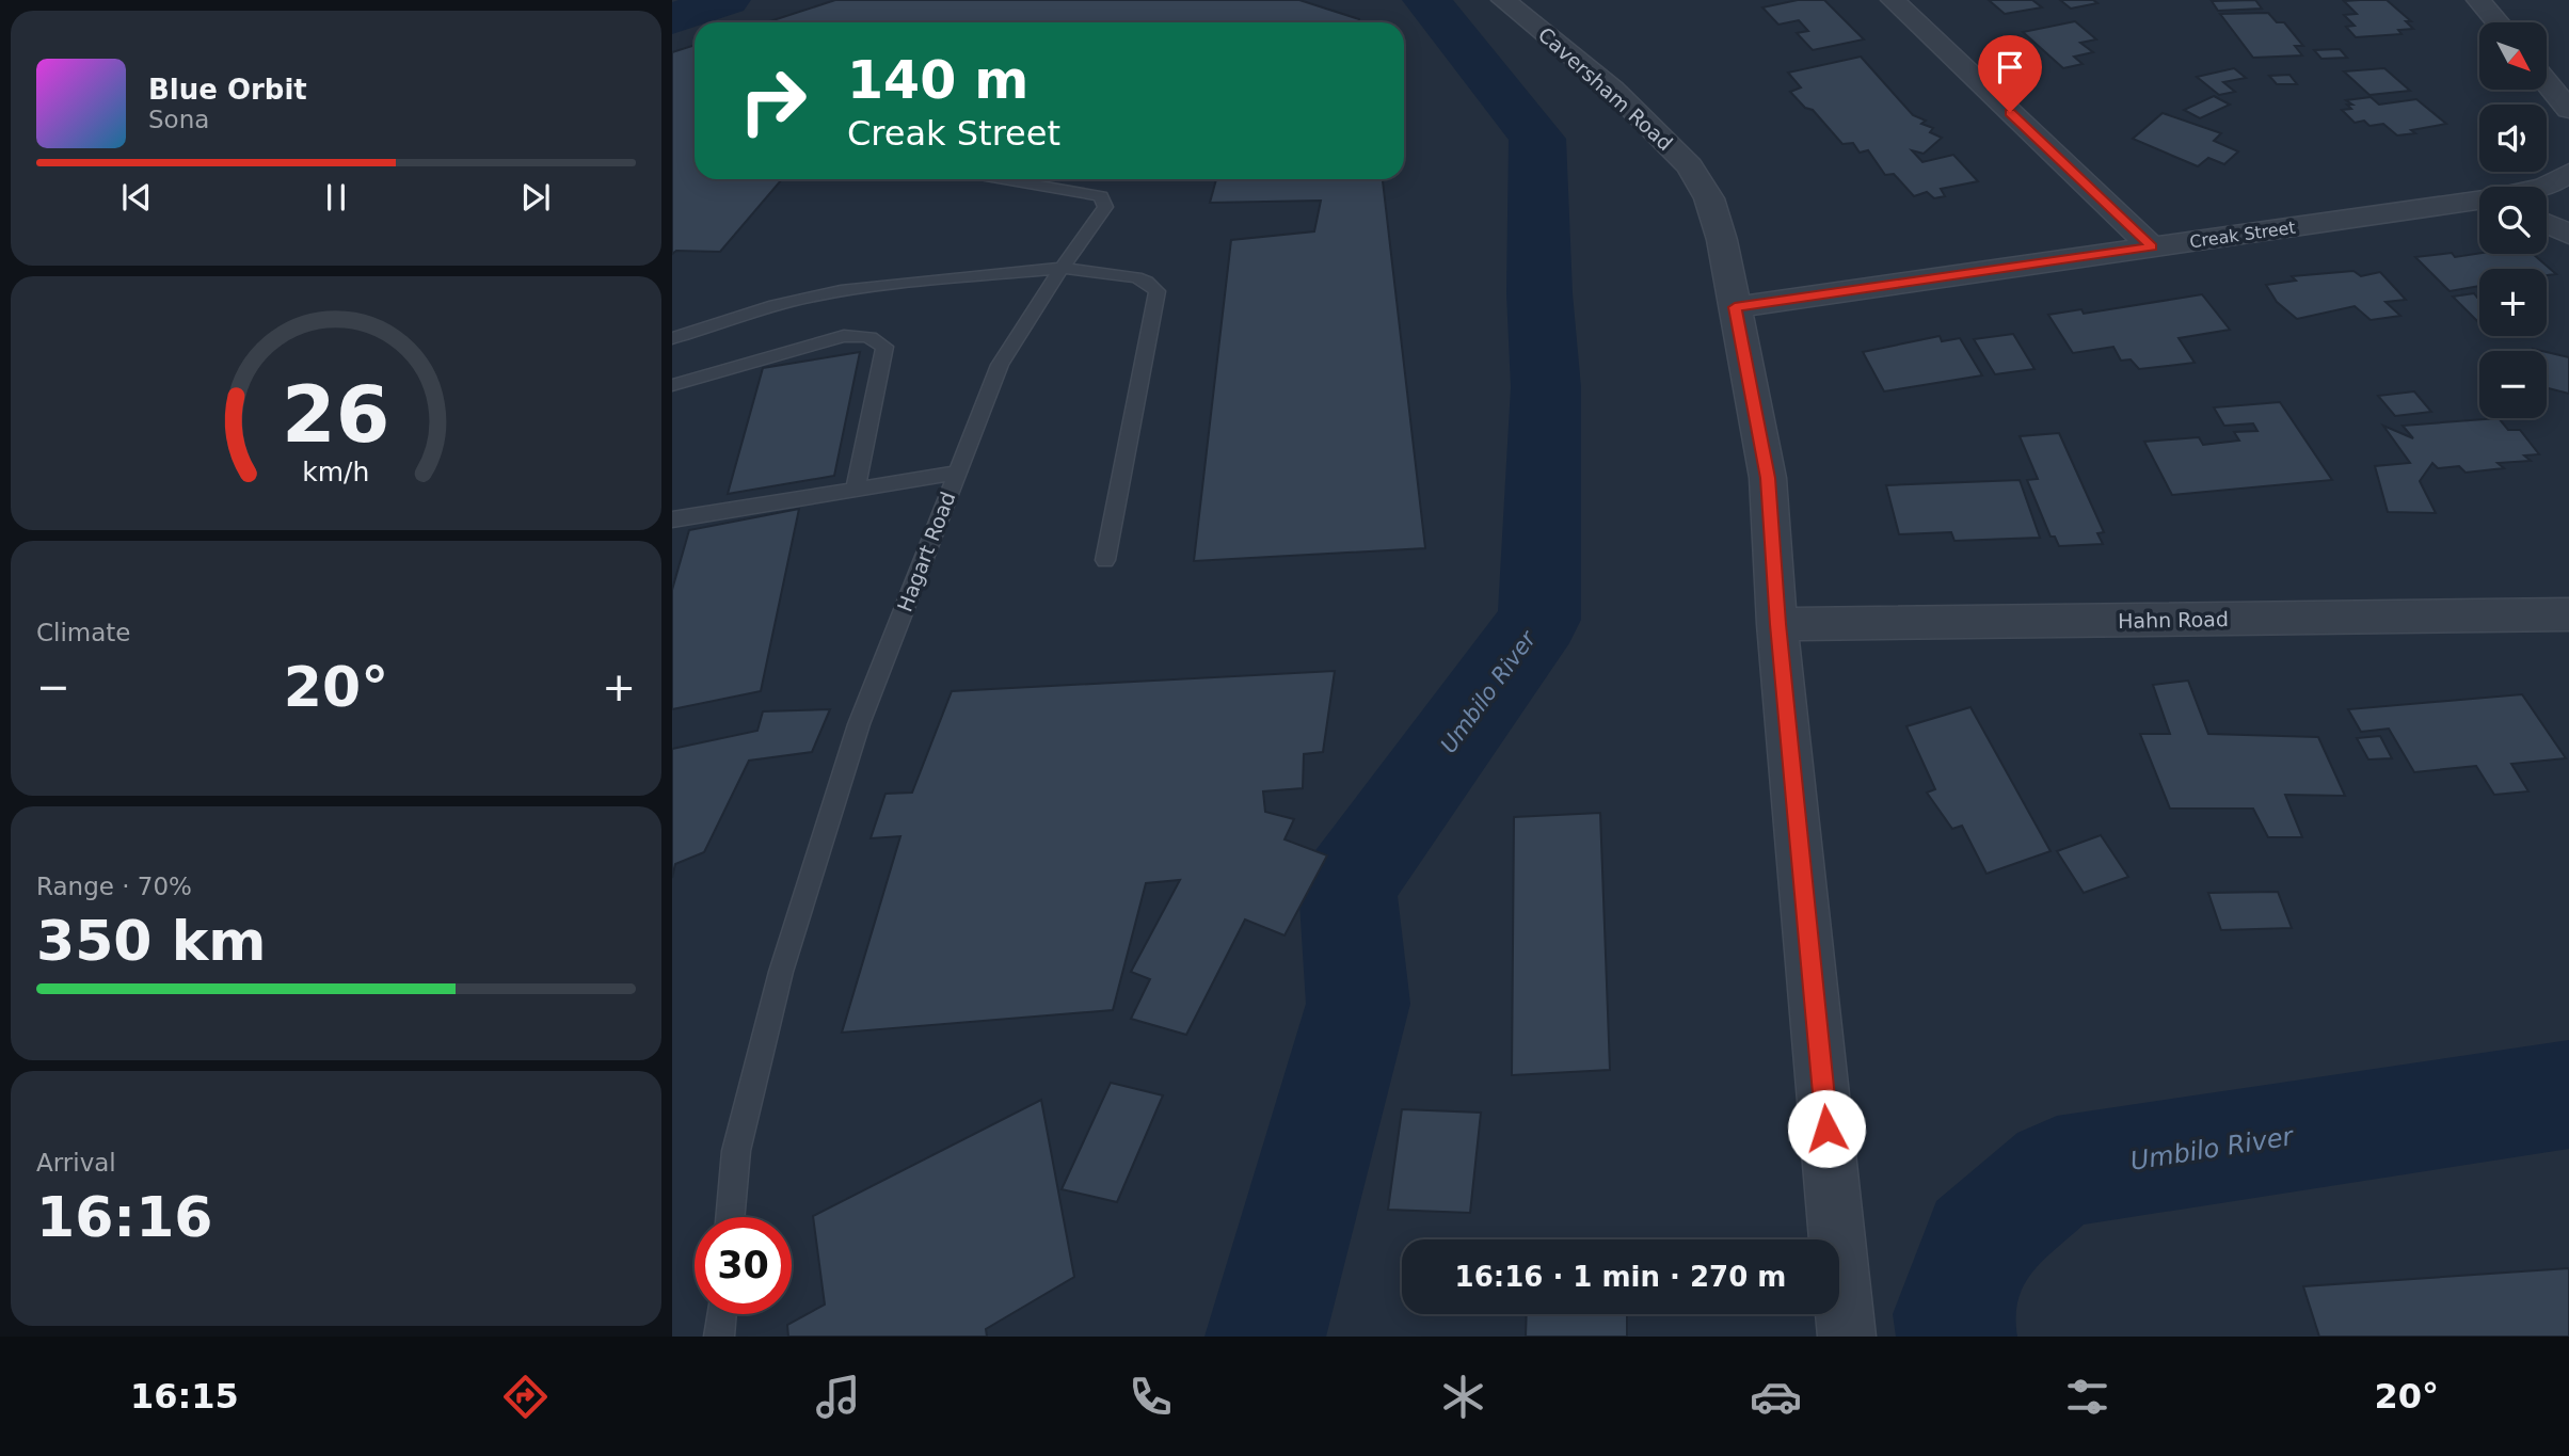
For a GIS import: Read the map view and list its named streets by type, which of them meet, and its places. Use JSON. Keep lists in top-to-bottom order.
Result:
{
  "streets": {
    "street": ["Caversham Road", "Creak Street", "Hahn Road"],
    "lane": ["Hagart Road"]
  },
  "crossings": [
    ["Caversham Road", "Creak Street"],
    ["Caversham Road", "Hahn Road"]
  ],
  "water": ["Umbilo River"],
  "north": "bottom right",
  "page": {
    "map_buttons": ["+", "−"],
    "turn": ["140 m", "Creak Street"],
    "song": ["Blue Orbit", "Sona"],
    "tile": [
      "Climate",
      ["Range · 70%", "350 km"],
      ["Arrival", "16:16"]
    ],
    "heat": ["−", "20°", "+"],
    "limit": "30",
    "trip": "16:16 · 1 min · 270 m",
    "tabs": ["16:15", "20°"],
    "gauge": ["26", "km/h"]
  }
}
